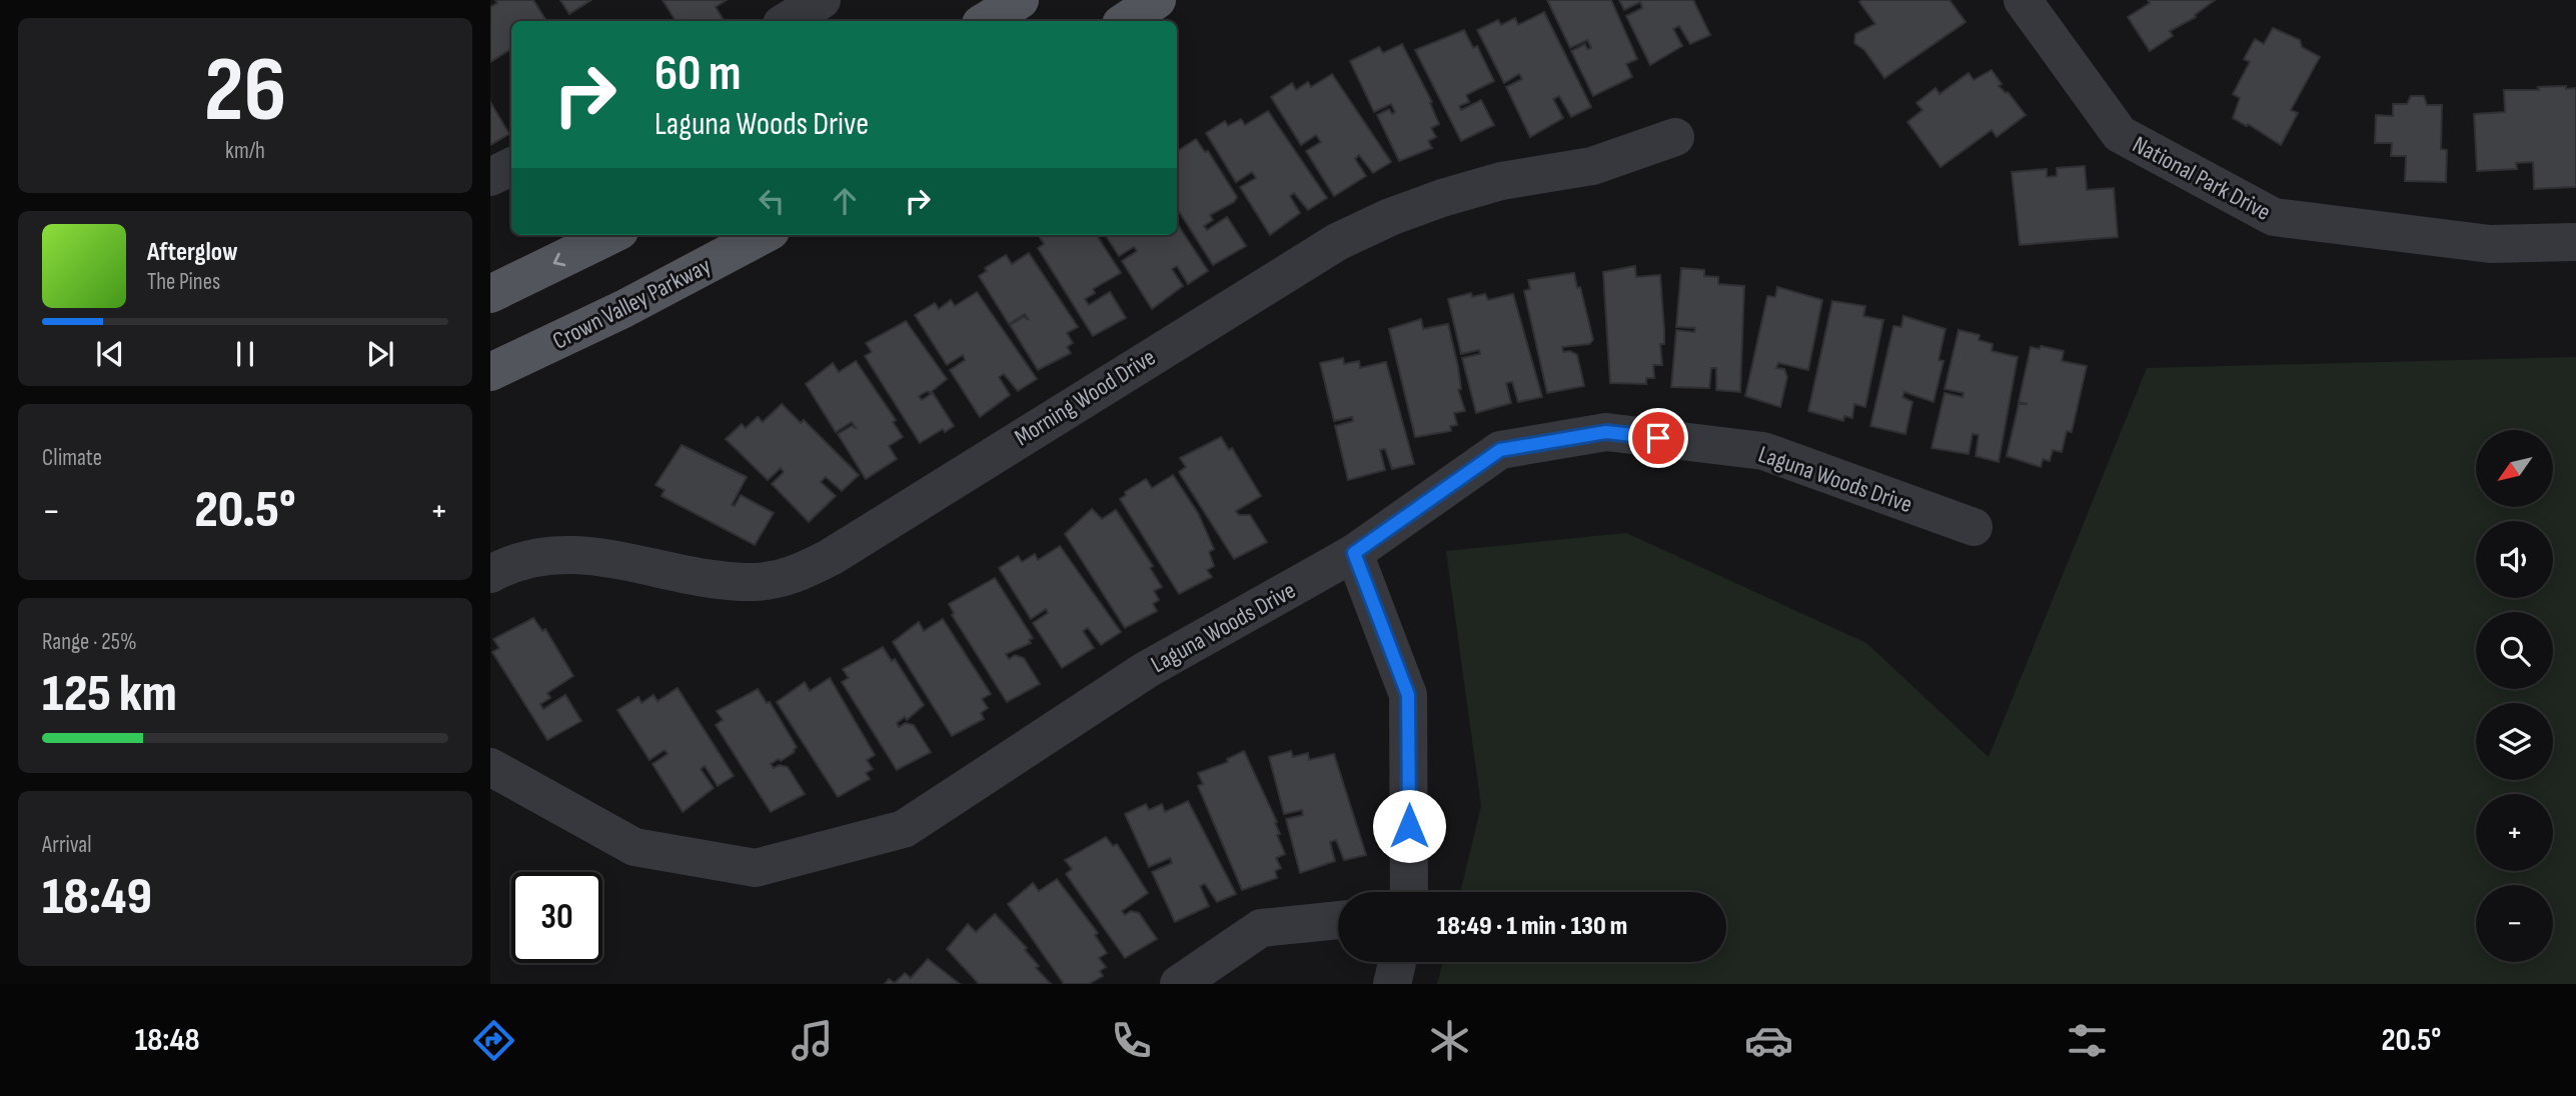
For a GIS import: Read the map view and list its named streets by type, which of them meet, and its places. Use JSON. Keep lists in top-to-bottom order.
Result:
{
  "streets": {
    "main road": ["Crown Valley Parkway"],
    "street": ["National Park Drive", "Morning Wood Drive", "Laguna Woods Drive"]
  },
  "north": "bottom left",
  "page": {
    "tile": [
      ["26", "km/h"],
      "Climate",
      ["Range · 25%", "125 km"],
      ["Arrival", "18:49"]
    ],
    "turn": ["60 m", "Laguna Woods Drive"],
    "song": ["Afterglow", "The Pines"],
    "map_buttons": ["+", "−"],
    "heat": ["−", "20.5°", "+"],
    "limit": "30",
    "trip": "18:49 · 1 min · 130 m",
    "tabs": ["18:48", "20.5°"]
  }
}
